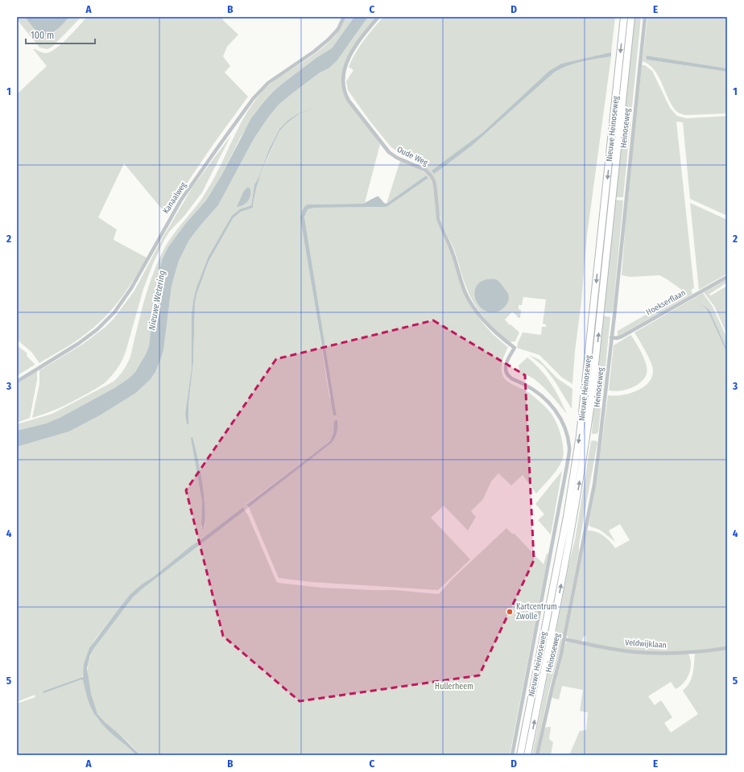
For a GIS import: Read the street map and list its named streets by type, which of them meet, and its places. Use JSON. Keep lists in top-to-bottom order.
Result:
{
  "streets": {
    "highway": ["Nieuwe Heinoseweg"],
    "street": [
      "Heinoseweg",
      "Oude Weg",
      "Kanaalweg",
      "Hoekserflaan",
      "Veldwijklaan"
    ]
  },
  "crossings": [
    ["Heinoseweg", "Hoekserflaan"],
    ["Heinoseweg", "Veldwijklaan"]
  ],
  "water": ["Nieuwe Wetering"],
  "parks": ["Hullerheem"],
  "places": ["Kartcentrum Zwolle"],
  "scale_bar": "100 m",
  "grid": {
    "columns": [
      "A",
      "B",
      "C",
      "D",
      "E"
    ],
    "rows": [
      "1",
      "2",
      "3",
      "4",
      "5"
    ]
  }
}
